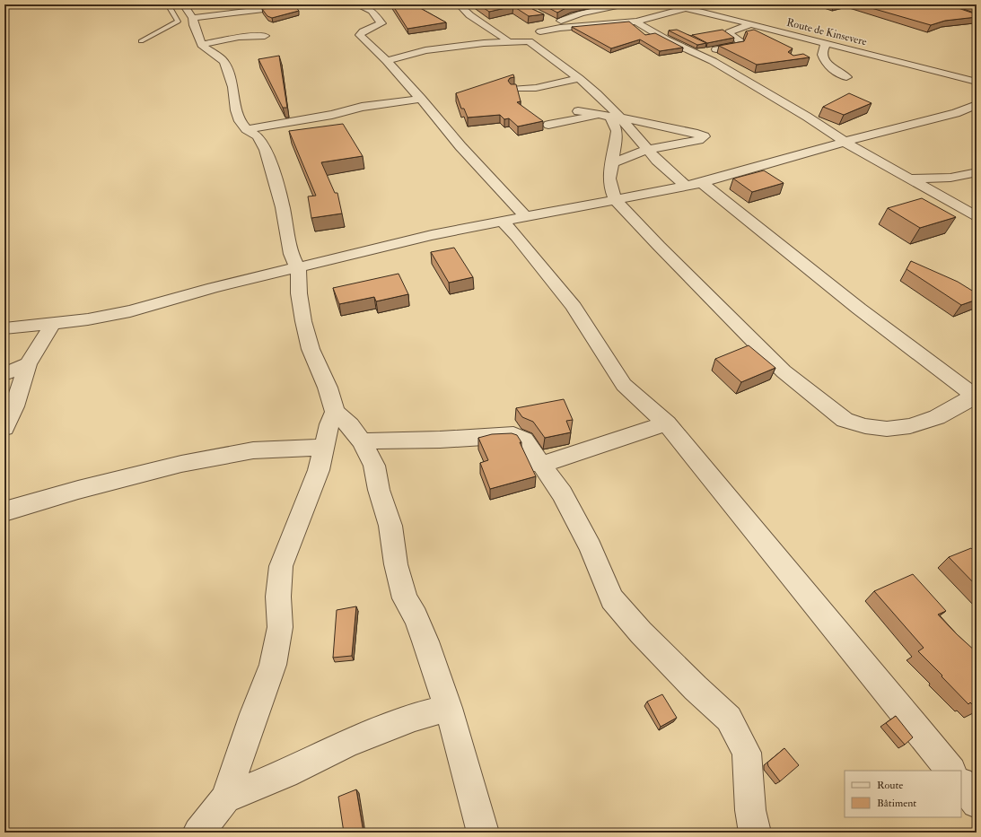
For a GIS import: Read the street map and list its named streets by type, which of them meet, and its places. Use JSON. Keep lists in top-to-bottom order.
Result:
{
  "streets": {
    "street": ["Route de Kinsevere"]
  },
  "legend": ["Route", "Bâtiment"]
}
